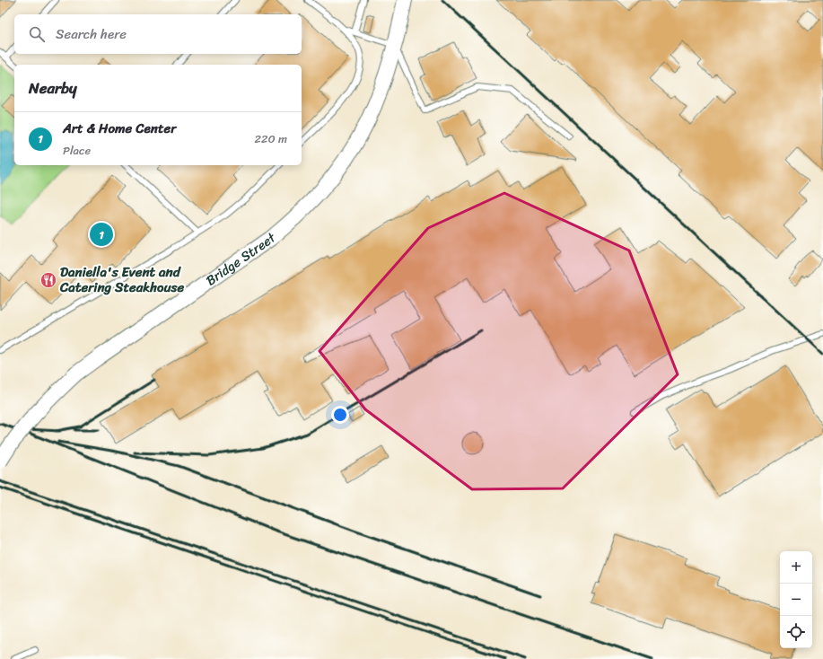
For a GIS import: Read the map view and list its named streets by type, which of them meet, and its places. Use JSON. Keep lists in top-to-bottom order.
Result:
{
  "streets": {
    "main road": ["Bridge Street"]
  },
  "places": {
    "restaurant": ["Daniella's Event and Catering Steakhouse"]
  },
  "page": {
    "search": "Search here",
    "heading": "Nearby",
    "list": [
      {
        "mark": "1",
        "name": "Art & Home Center",
        "note": "Place",
        "value": "220 m"
      }
    ],
    "pins": "1",
    "map_buttons": ["+", "−"]
  }
}
